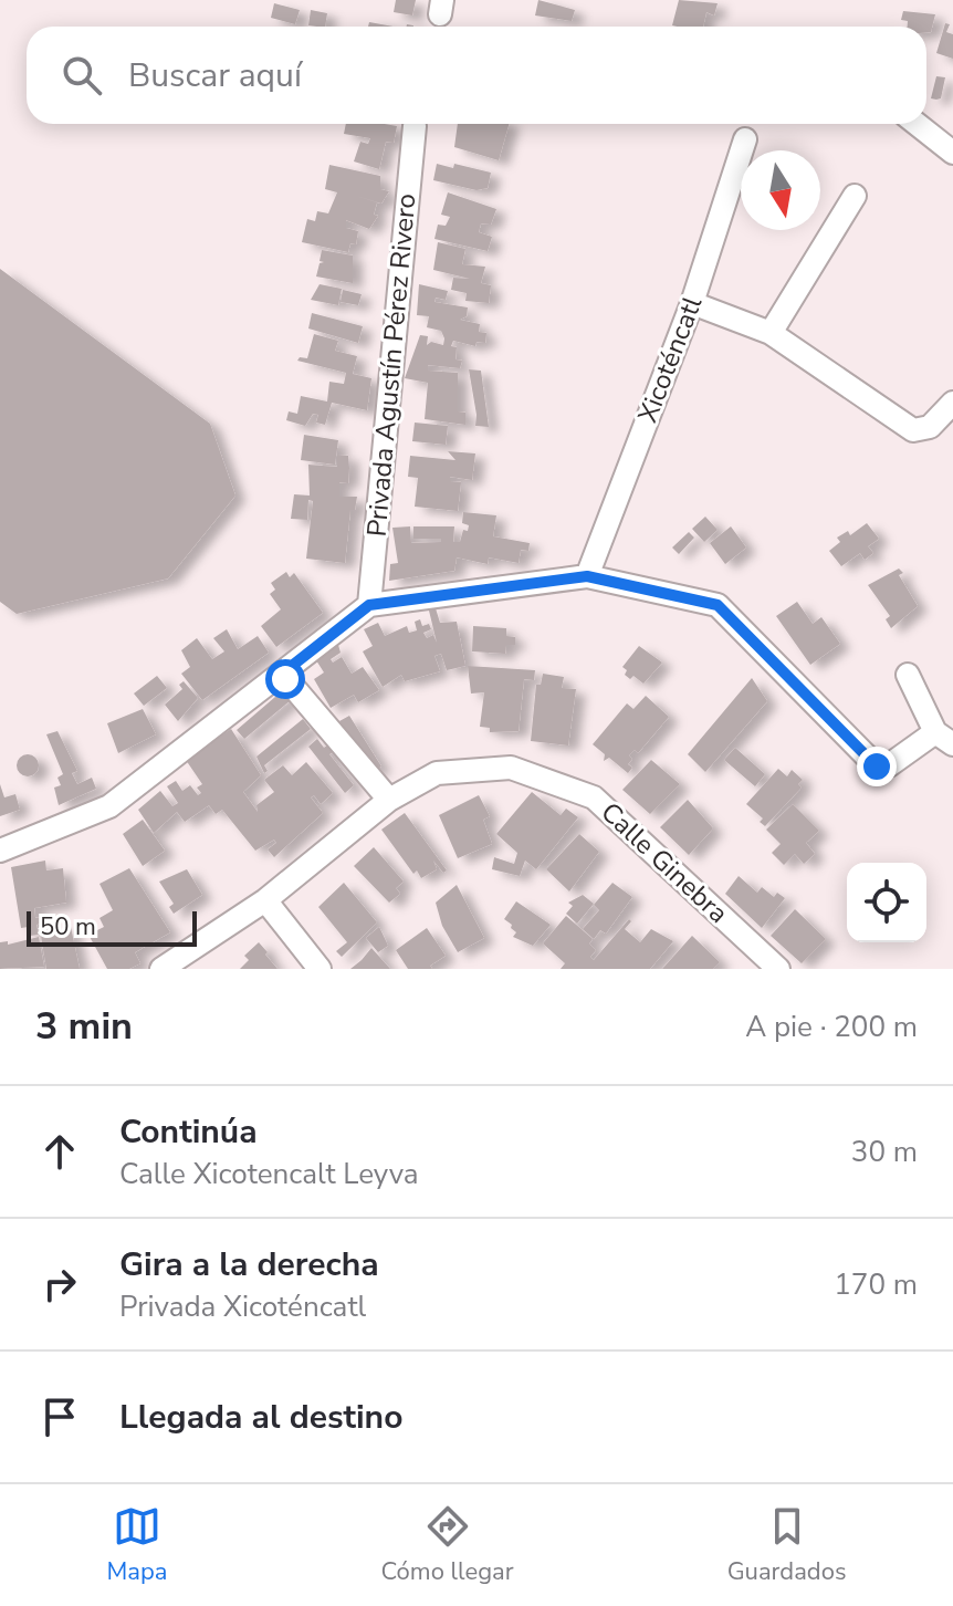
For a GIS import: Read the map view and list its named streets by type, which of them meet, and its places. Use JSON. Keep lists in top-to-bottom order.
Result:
{
  "streets": {
    "street": ["Xicoténcatl", "Privada Agustín Pérez Rivero", "Calle Ginebra"]
  },
  "scale_bar": "50 m",
  "north": "bottom",
  "page": {
    "search": "Buscar aquí",
    "scale": "50 m",
    "heading": ["3 min", "A pie · 200 m"],
    "list": [
      ["Continúa", "Calle Xicotencalt Leyva", "30 m"],
      ["Gira a la derecha", "Privada Xicoténcatl", "170 m"],
      "Llegada al destino"
    ],
    "nav": ["Mapa", "Cómo llegar", "Guardados"]
  }
}
